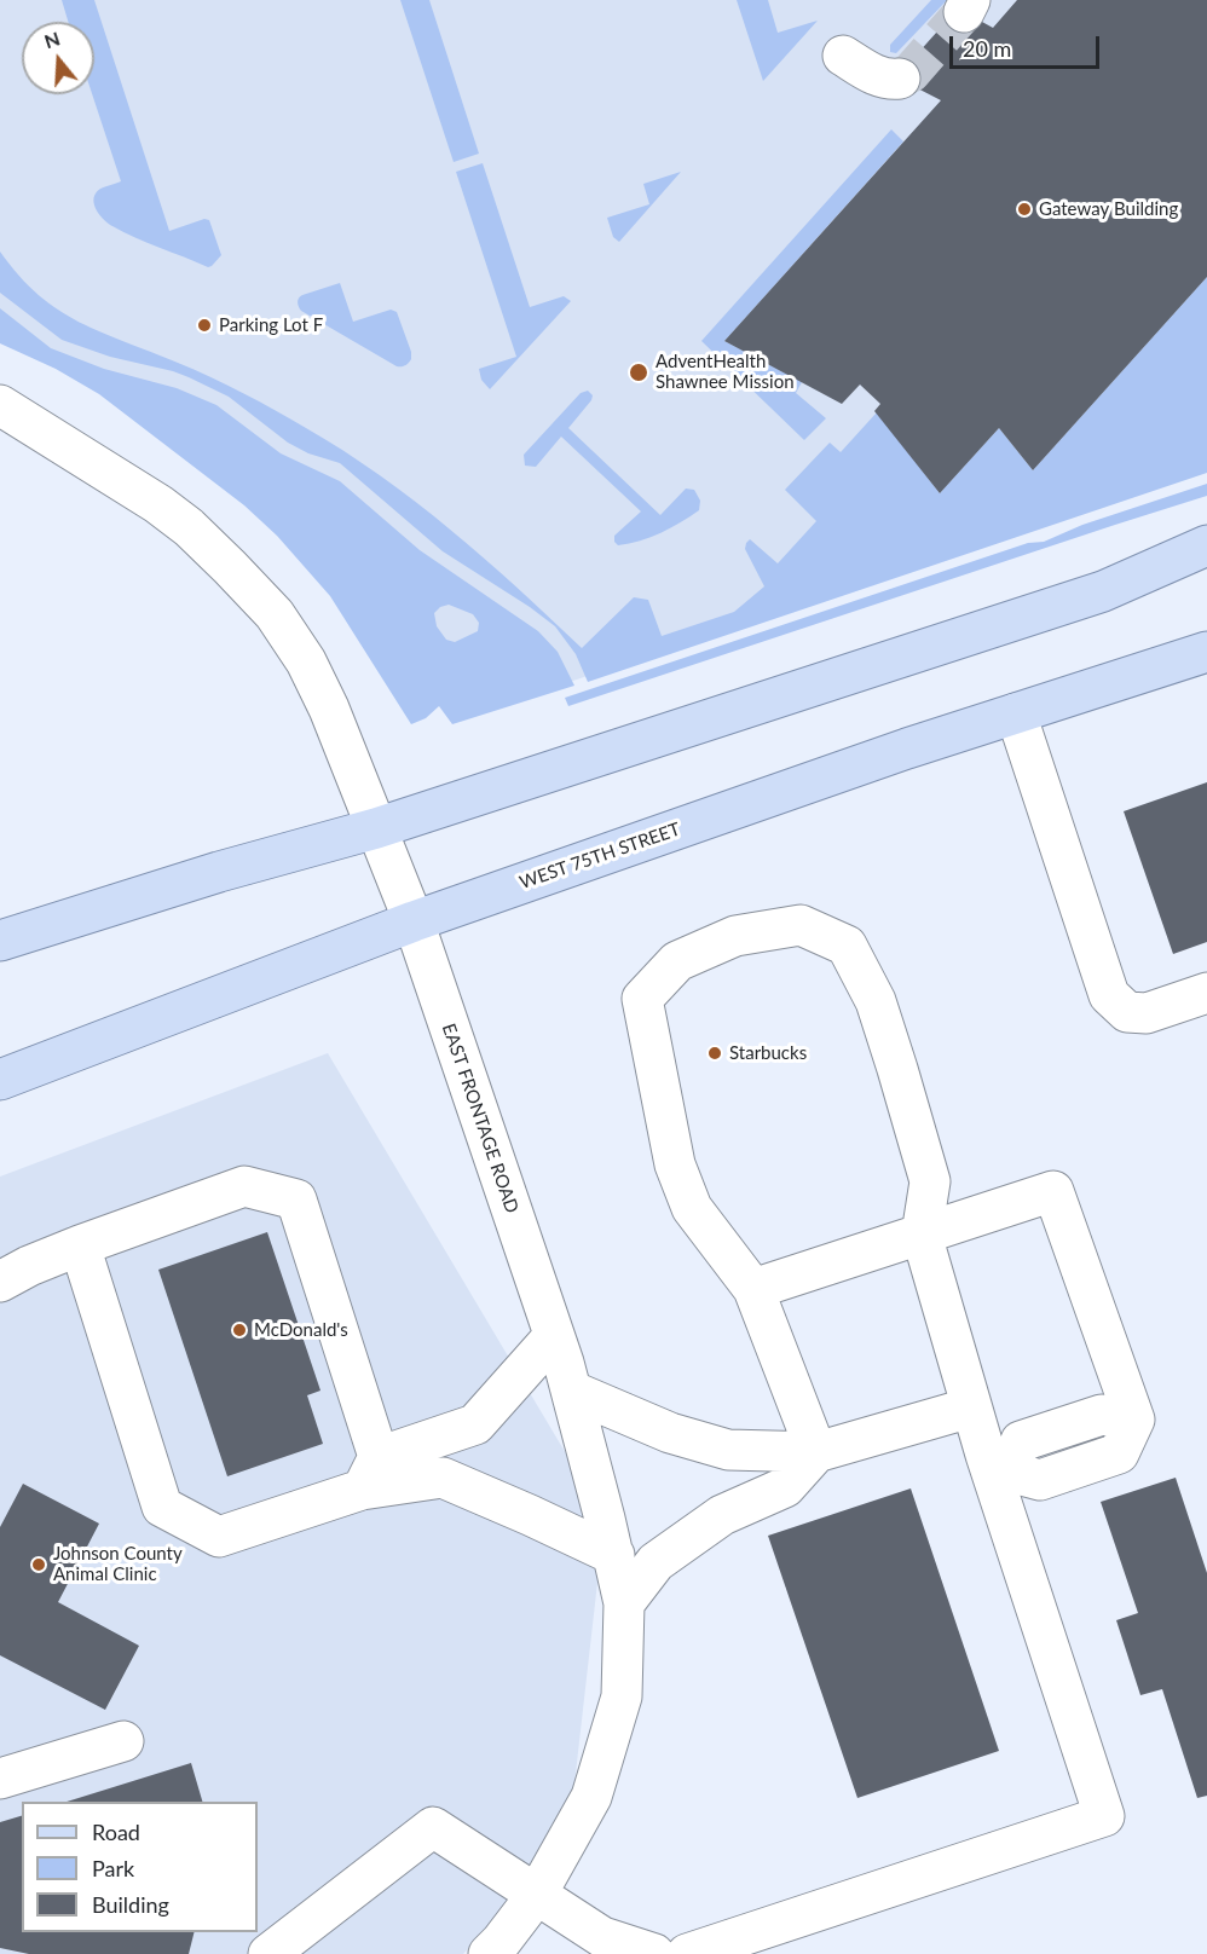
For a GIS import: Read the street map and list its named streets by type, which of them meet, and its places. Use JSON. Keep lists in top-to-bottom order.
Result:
{
  "streets": {
    "main road": ["WEST 75TH STREET"],
    "street": ["EAST FRONTAGE ROAD"]
  },
  "crossings": [
    ["WEST 75TH STREET", "EAST FRONTAGE ROAD"]
  ],
  "places": [
    "Gateway Building",
    "Parking Lot F",
    "AdventHealth Shawnee Mission",
    "Starbucks",
    "McDonald's",
    "Johnson County Animal Clinic"
  ],
  "legend": ["Road", "Park", "Building"],
  "scale_bar": "20 m",
  "north": "top"
}
